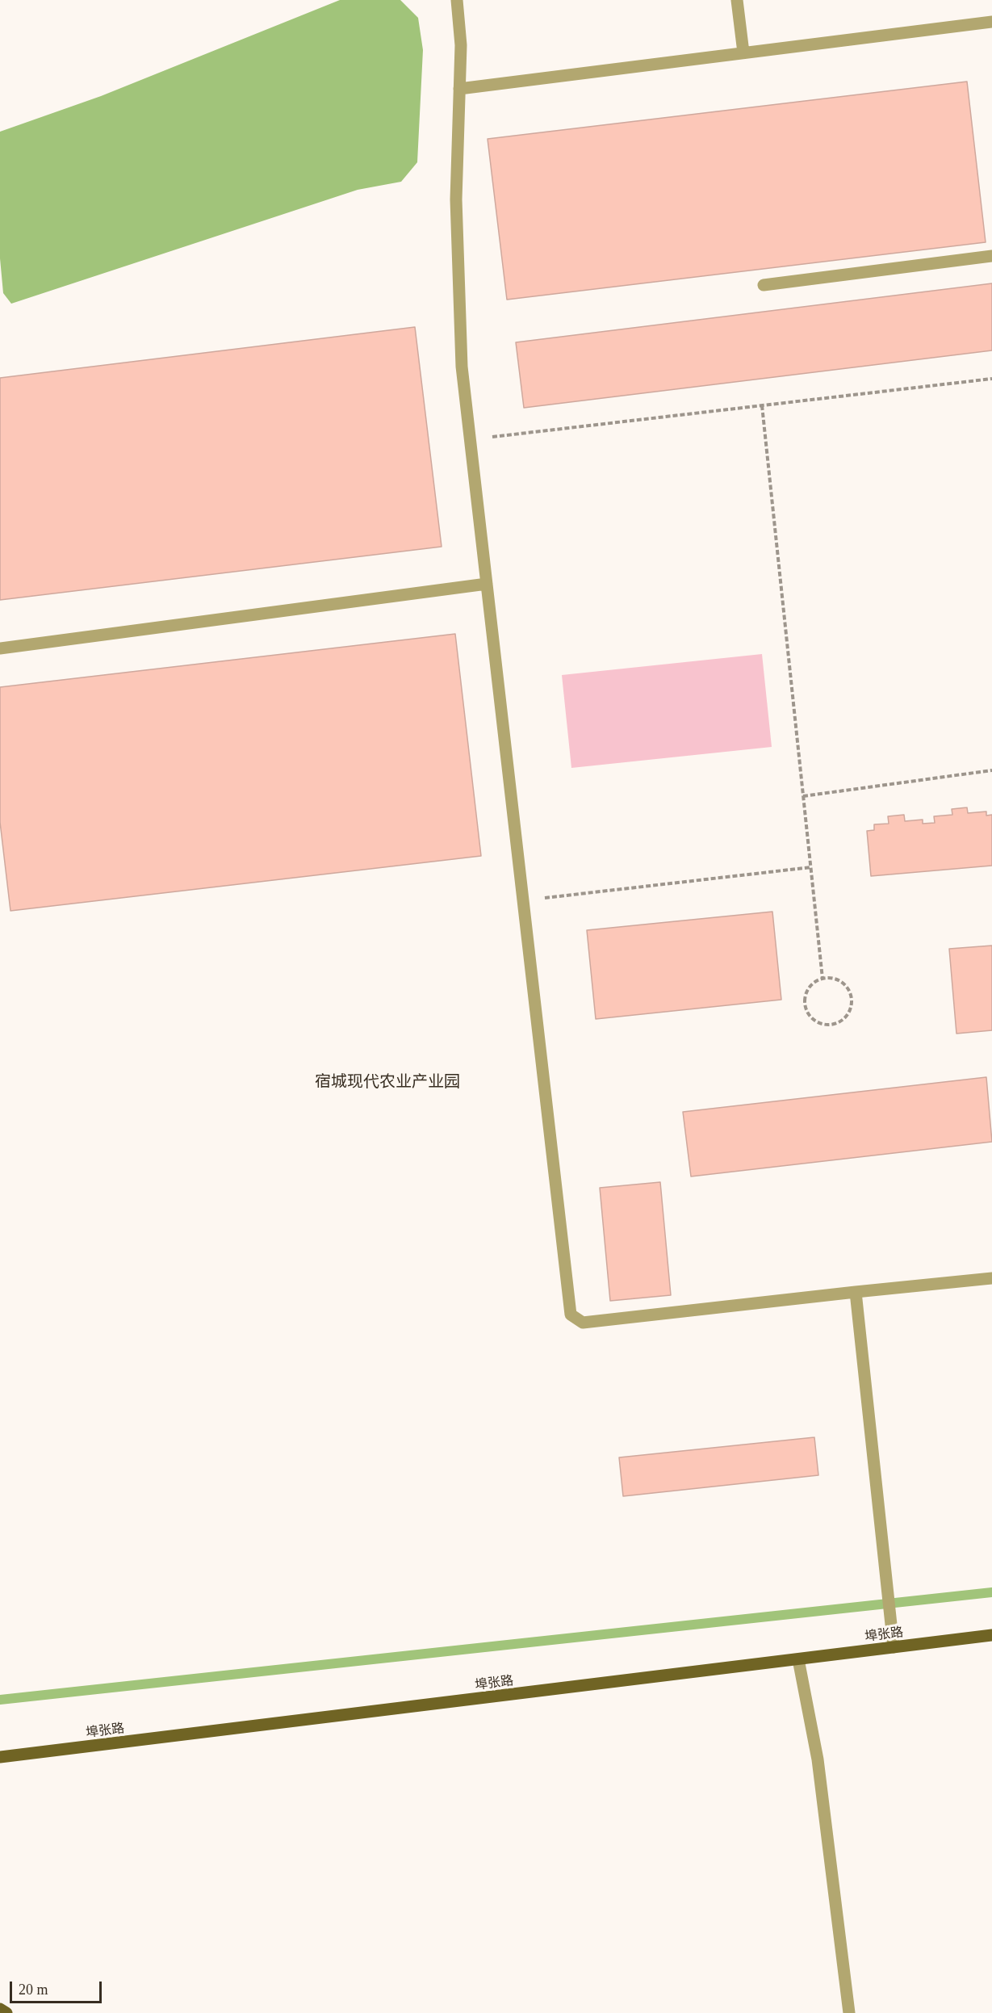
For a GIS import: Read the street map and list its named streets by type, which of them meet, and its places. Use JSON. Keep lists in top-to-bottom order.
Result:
{
  "streets": {
    "main road": ["埠张路"]
  },
  "districts": ["宿城现代农业产业园"],
  "scale_bar": "20 m"
}
